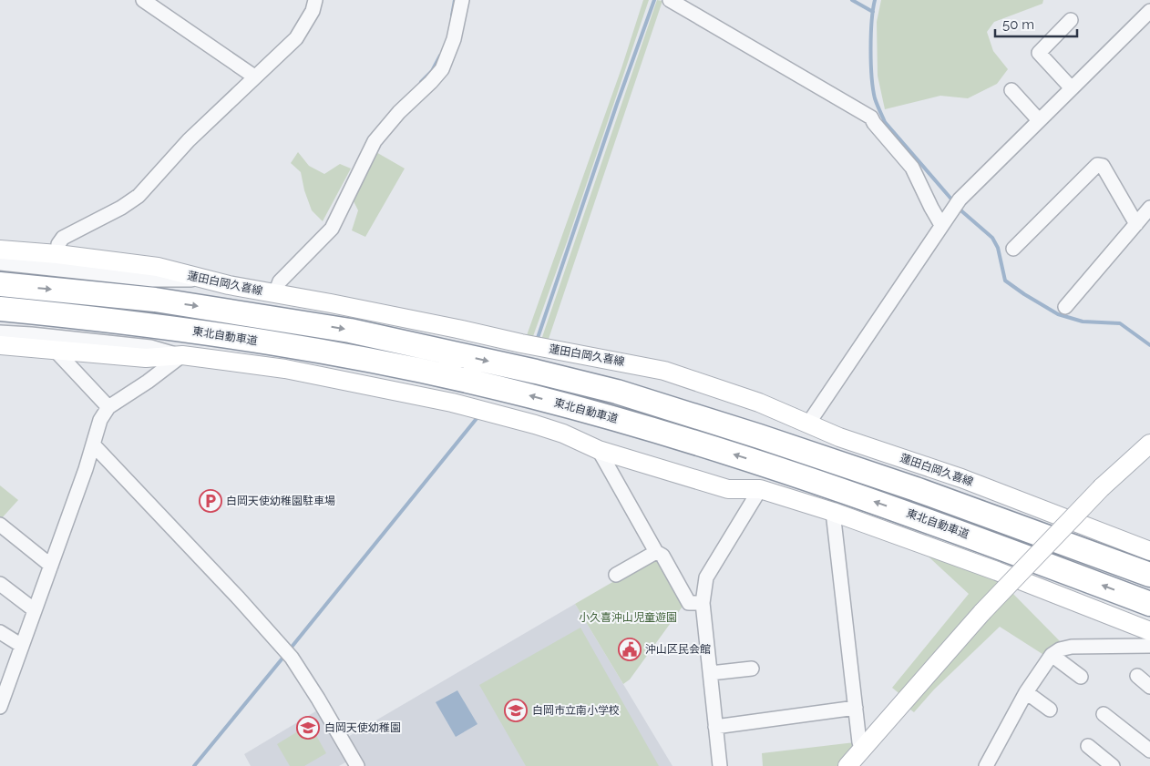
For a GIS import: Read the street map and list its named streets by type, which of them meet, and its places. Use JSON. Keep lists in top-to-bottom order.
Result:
{
  "streets": {
    "highway": ["東北自動車道"],
    "street": ["蓮田白岡久喜線"]
  },
  "parks": ["小久喜沖山児童遊園"],
  "places": {
    "parking": ["白岡天使幼稚園駐車場"],
    "public building": ["沖山区民会館"],
    "school or university": ["白岡市立南小学校", "白岡天使幼稚園"]
  },
  "scale_bar": "50 m"
}
